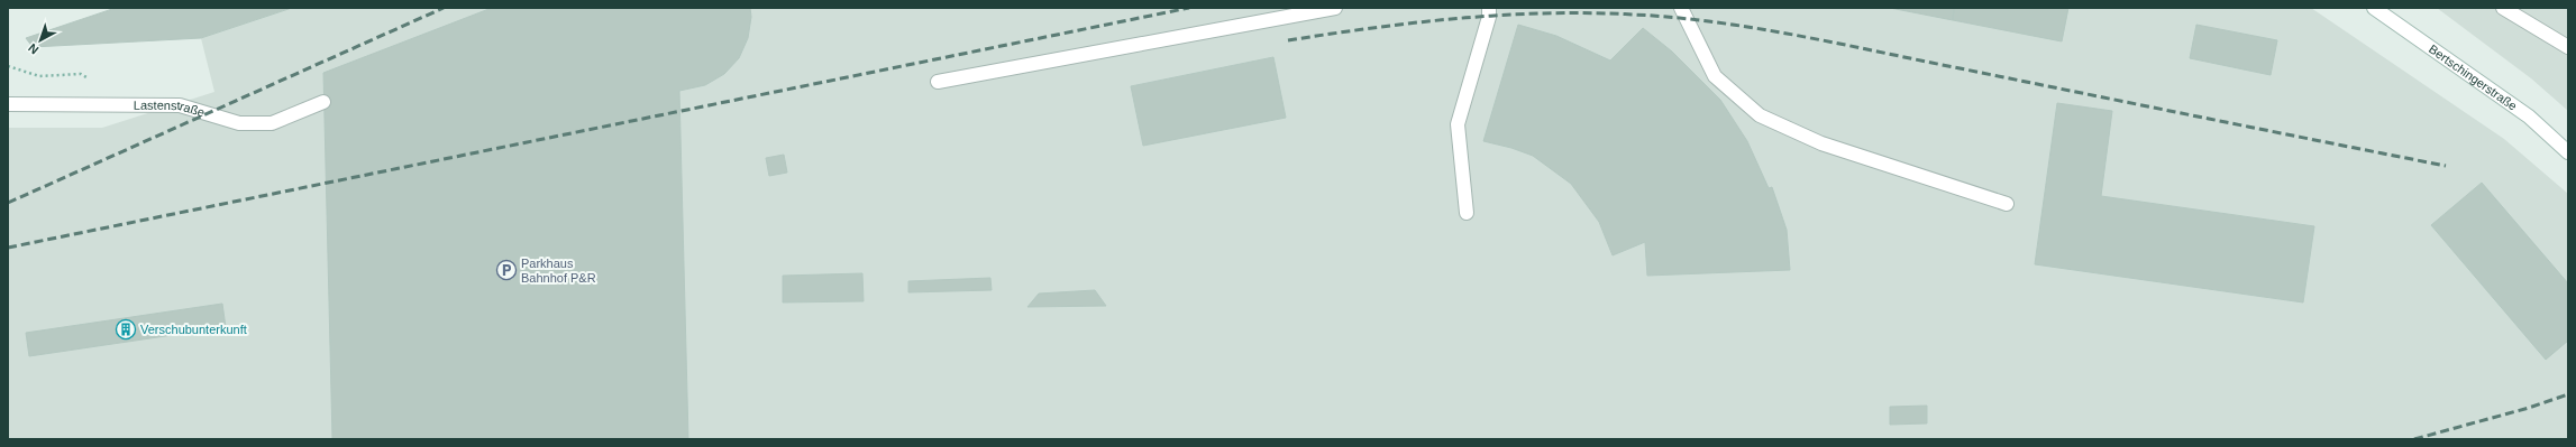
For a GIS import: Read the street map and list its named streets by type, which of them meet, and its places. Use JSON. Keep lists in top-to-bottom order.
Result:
{
  "streets": {
    "street": ["Bertschingerstraße", "Lastenstraße"]
  },
  "places": {
    "parking": ["Parkhaus Bahnhof P&R"],
    "building": ["Verschubunterkunft"]
  },
  "north": "bottom left"
}
